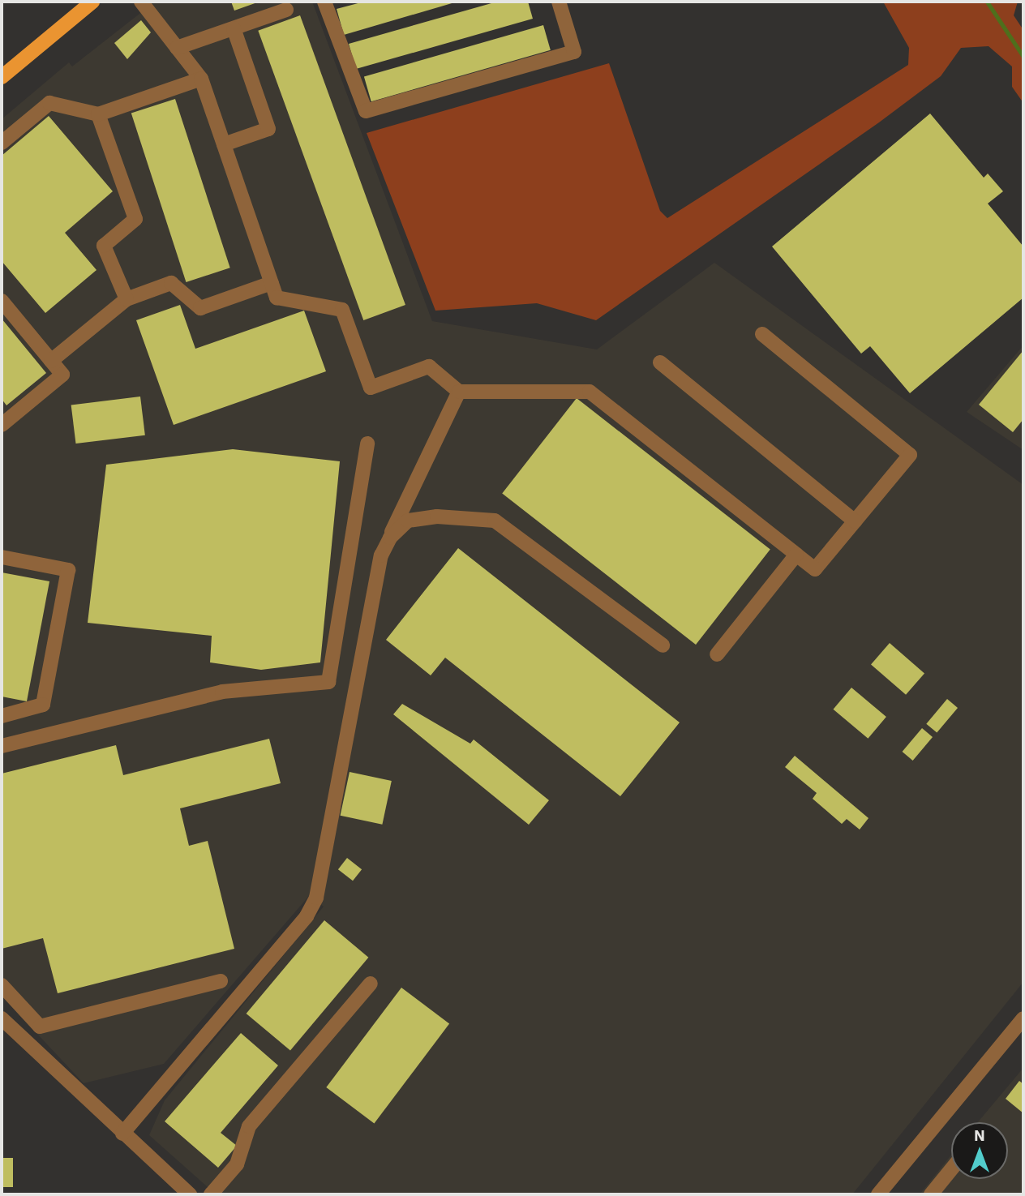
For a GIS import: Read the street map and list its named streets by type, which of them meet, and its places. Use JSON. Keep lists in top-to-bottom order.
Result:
{
  "north": "top"
}
